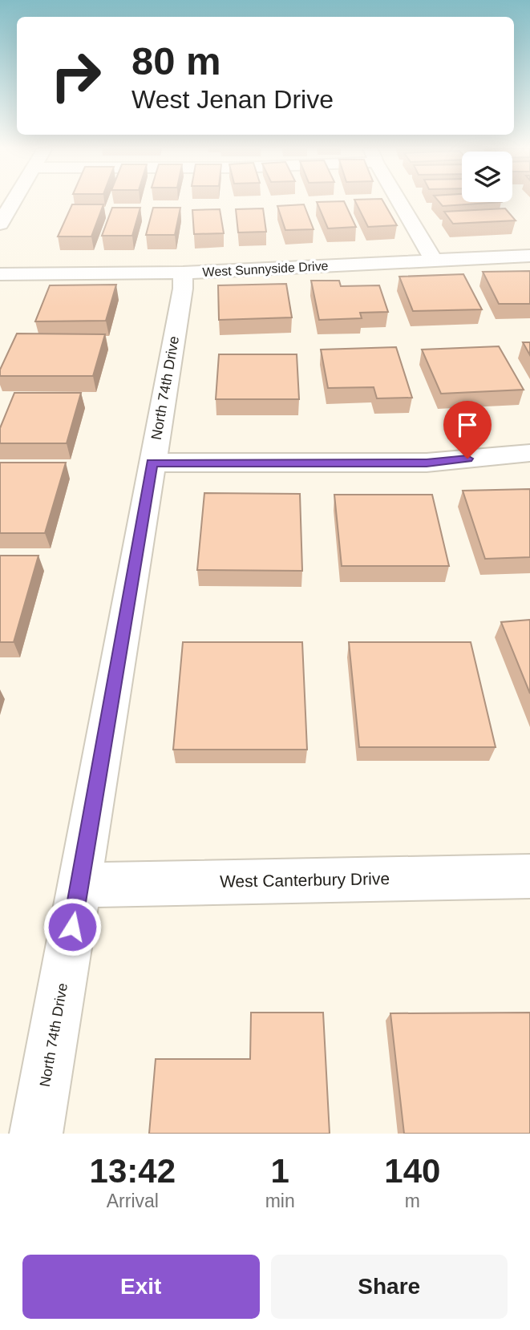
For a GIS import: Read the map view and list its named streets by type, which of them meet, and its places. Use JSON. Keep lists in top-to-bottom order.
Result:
{
  "streets": {
    "street": ["West Sunnyside Drive", "North 74th Drive", "West Canterbury Drive"]
  },
  "crossings": [
    ["West Sunnyside Drive", "North 74th Drive"],
    ["North 74th Drive", "West Canterbury Drive"]
  ],
  "page": {
    "turn": ["80 m", "West Jenan Drive"],
    "eta": [
      "13:42",
      "Arrival",
      "1",
      "min",
      "140",
      "m"
    ],
    "buttons": ["Exit", "Share"]
  }
}
